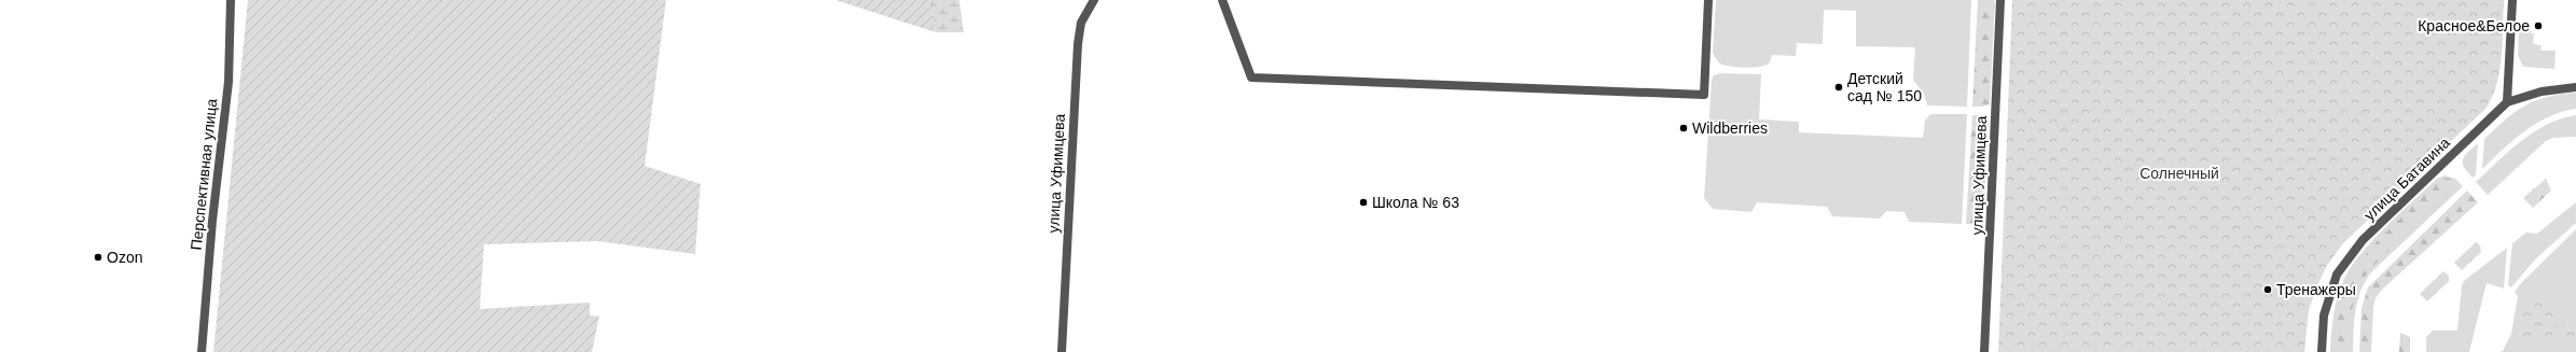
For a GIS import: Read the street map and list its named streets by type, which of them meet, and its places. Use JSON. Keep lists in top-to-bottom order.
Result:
{
  "streets": {
    "street": ["улица Уфимцева", "Перспективная улица", "улица Батавина"]
  },
  "parks": ["Солнечный"],
  "places": [
    "Красное&Белое",
    "Детский сад № 150",
    "Wildberries",
    "Школа № 63",
    "Ozon",
    "Тренажеры"
  ]
}
